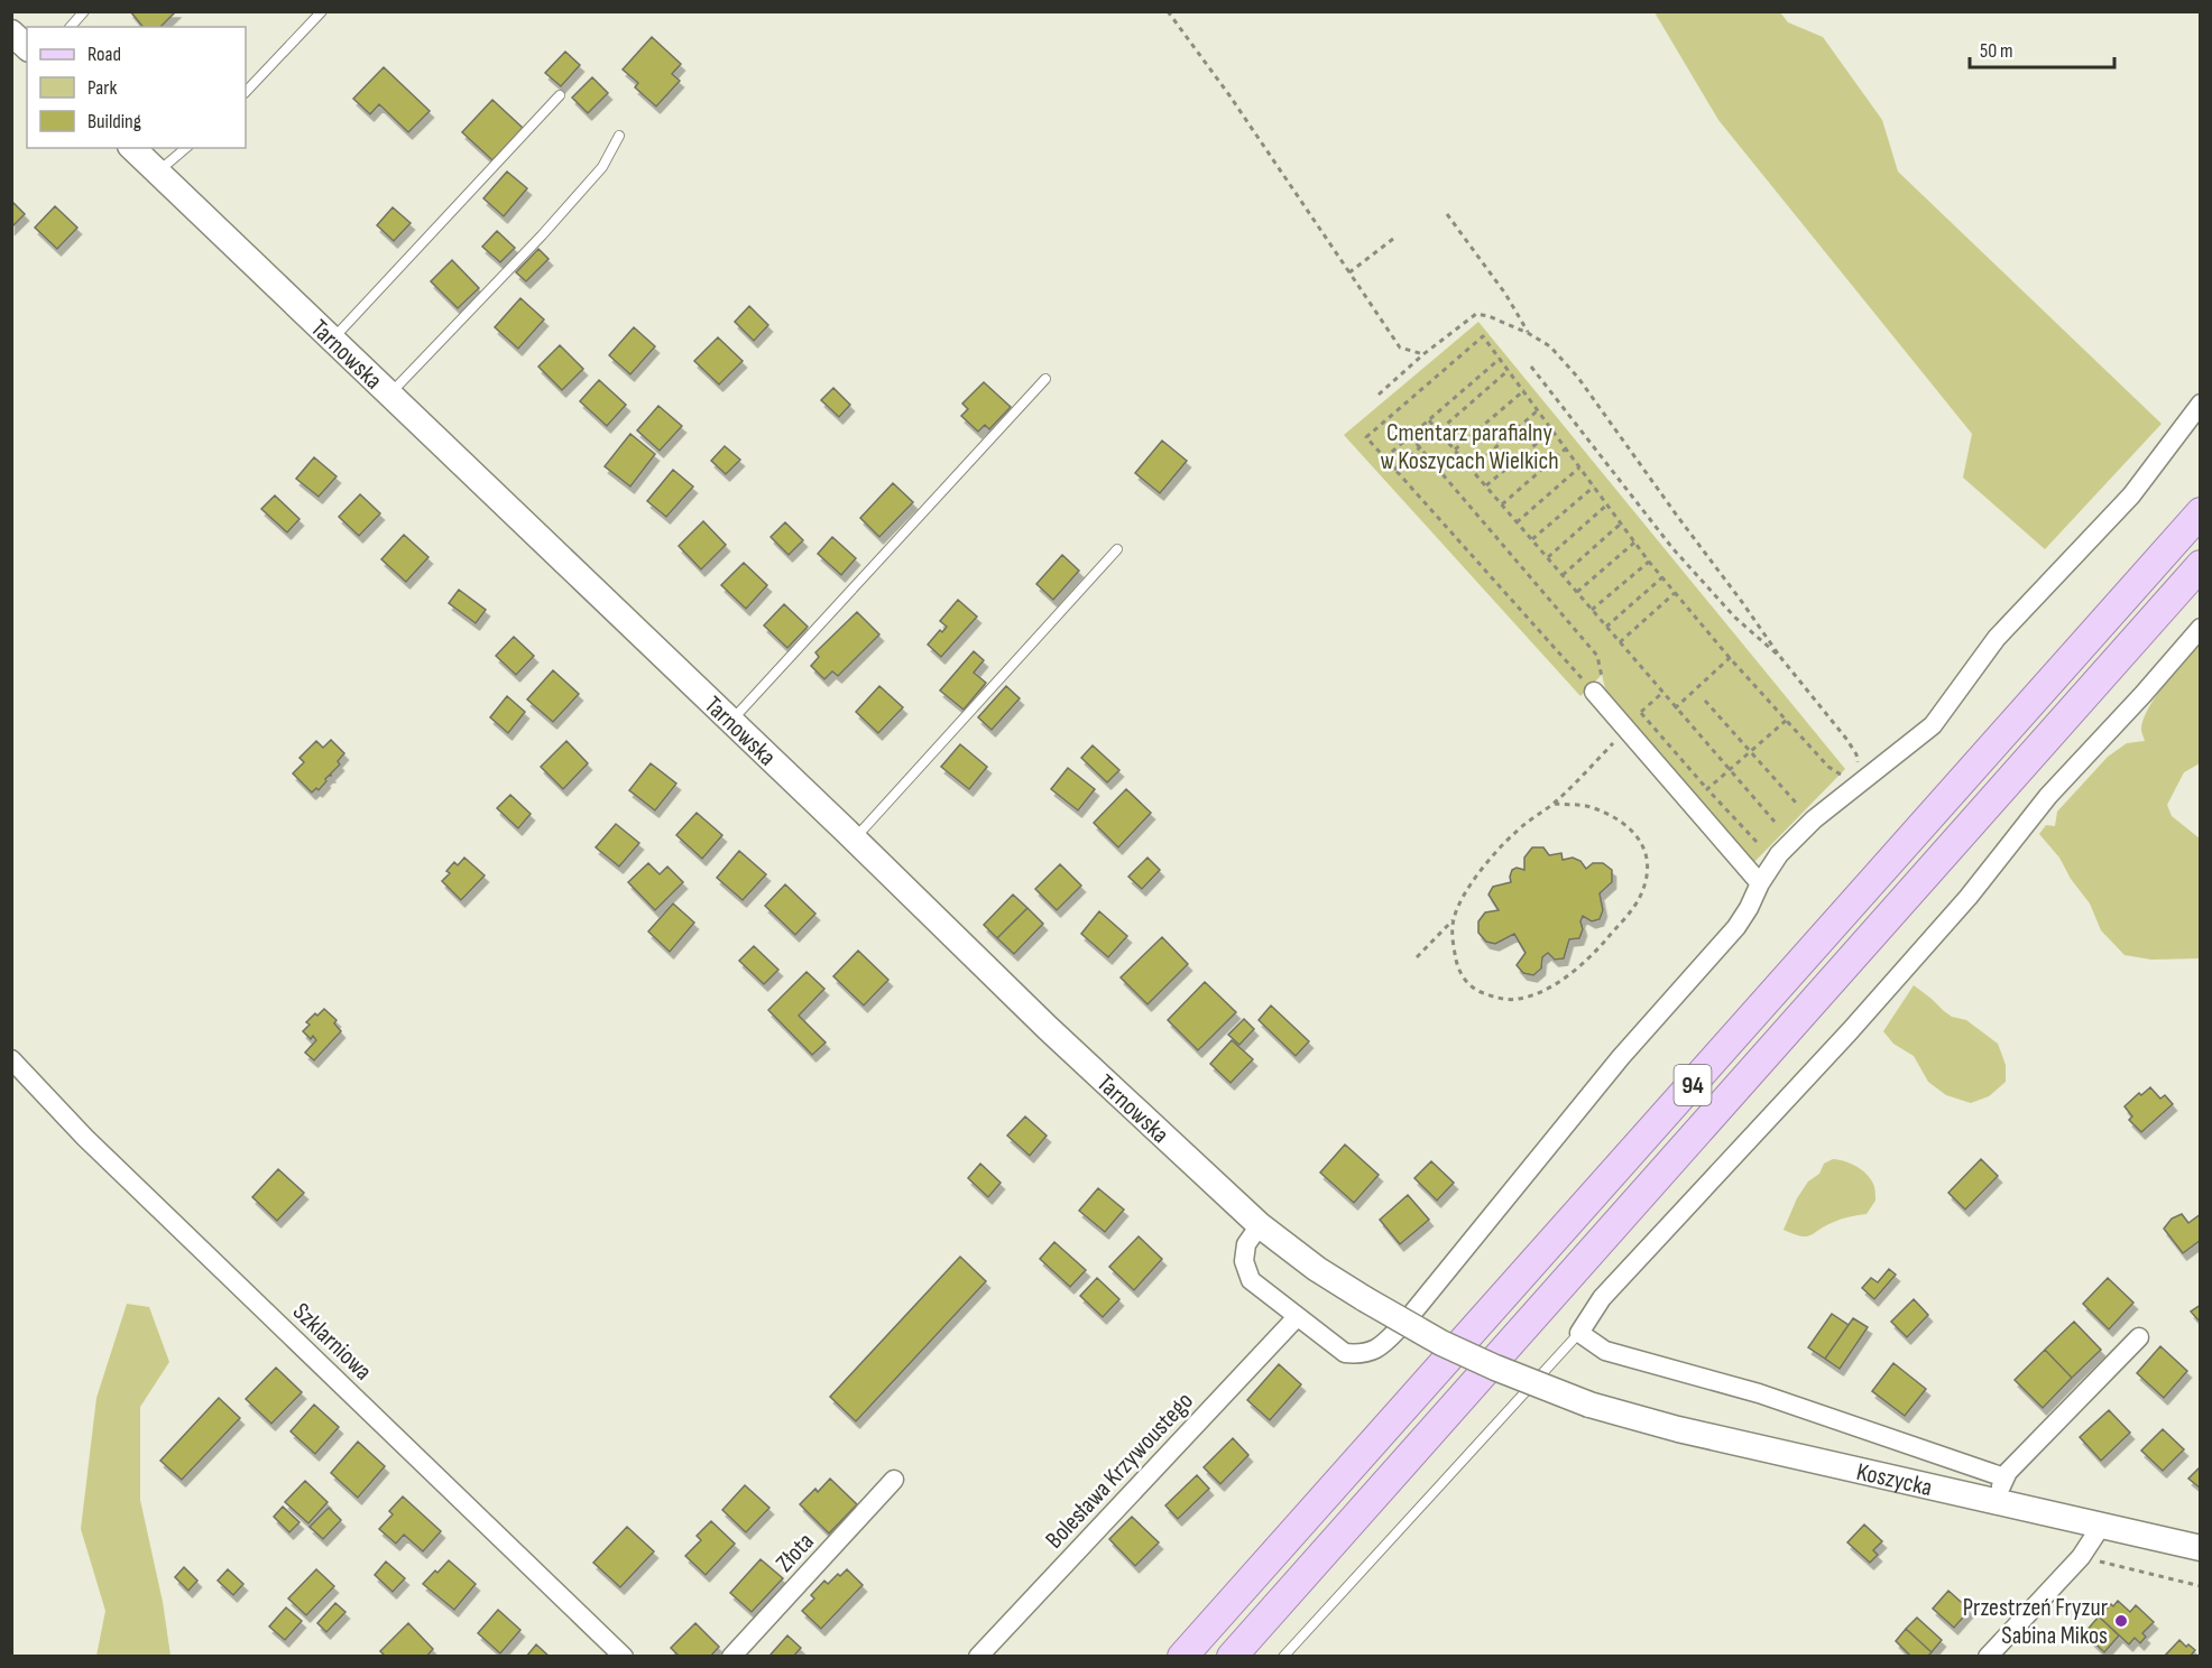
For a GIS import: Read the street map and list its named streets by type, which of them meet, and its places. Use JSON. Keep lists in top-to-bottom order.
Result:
{
  "streets": {
    "main road": ["94"],
    "street": [
      "Tarnowska",
      "Szklarniowa",
      "Bolesława Krzywoustego",
      "Koszycka",
      "Złota"
    ]
  },
  "crossings": [
    ["Tarnowska", "Koszycka"]
  ],
  "parks": ["Cmentarz parafialny w Koszycach Wielkich"],
  "places": ["Przestrzeń Fryzur Sabina Mikos"],
  "legend": ["Road", "Park", "Building"],
  "scale_bar": "50 m"
}
